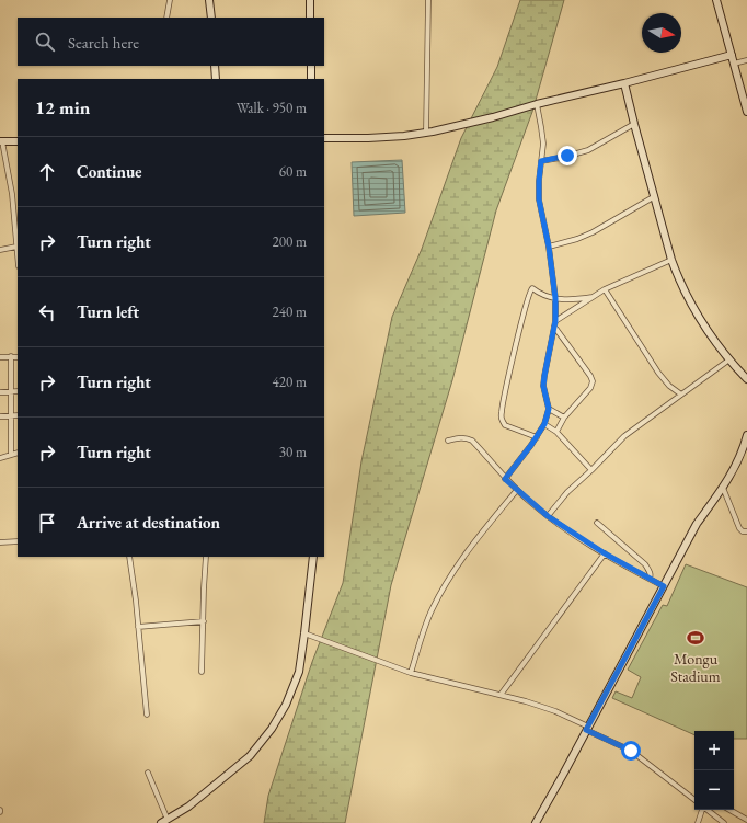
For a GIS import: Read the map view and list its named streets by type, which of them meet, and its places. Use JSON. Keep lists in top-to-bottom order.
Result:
{
  "places": {
    "sports": ["Mongu Stadium"]
  },
  "north": "right",
  "page": {
    "search": "Search here",
    "heading": ["12 min", "Walk · 950 m"],
    "list": [
      ["Continue", "60 m"],
      ["Turn right", "200 m"],
      ["Turn left", "240 m"],
      ["Turn right", "420 m"],
      ["Turn right", "30 m"],
      "Arrive at destination"
    ],
    "map_buttons": ["+", "−"]
  }
}
